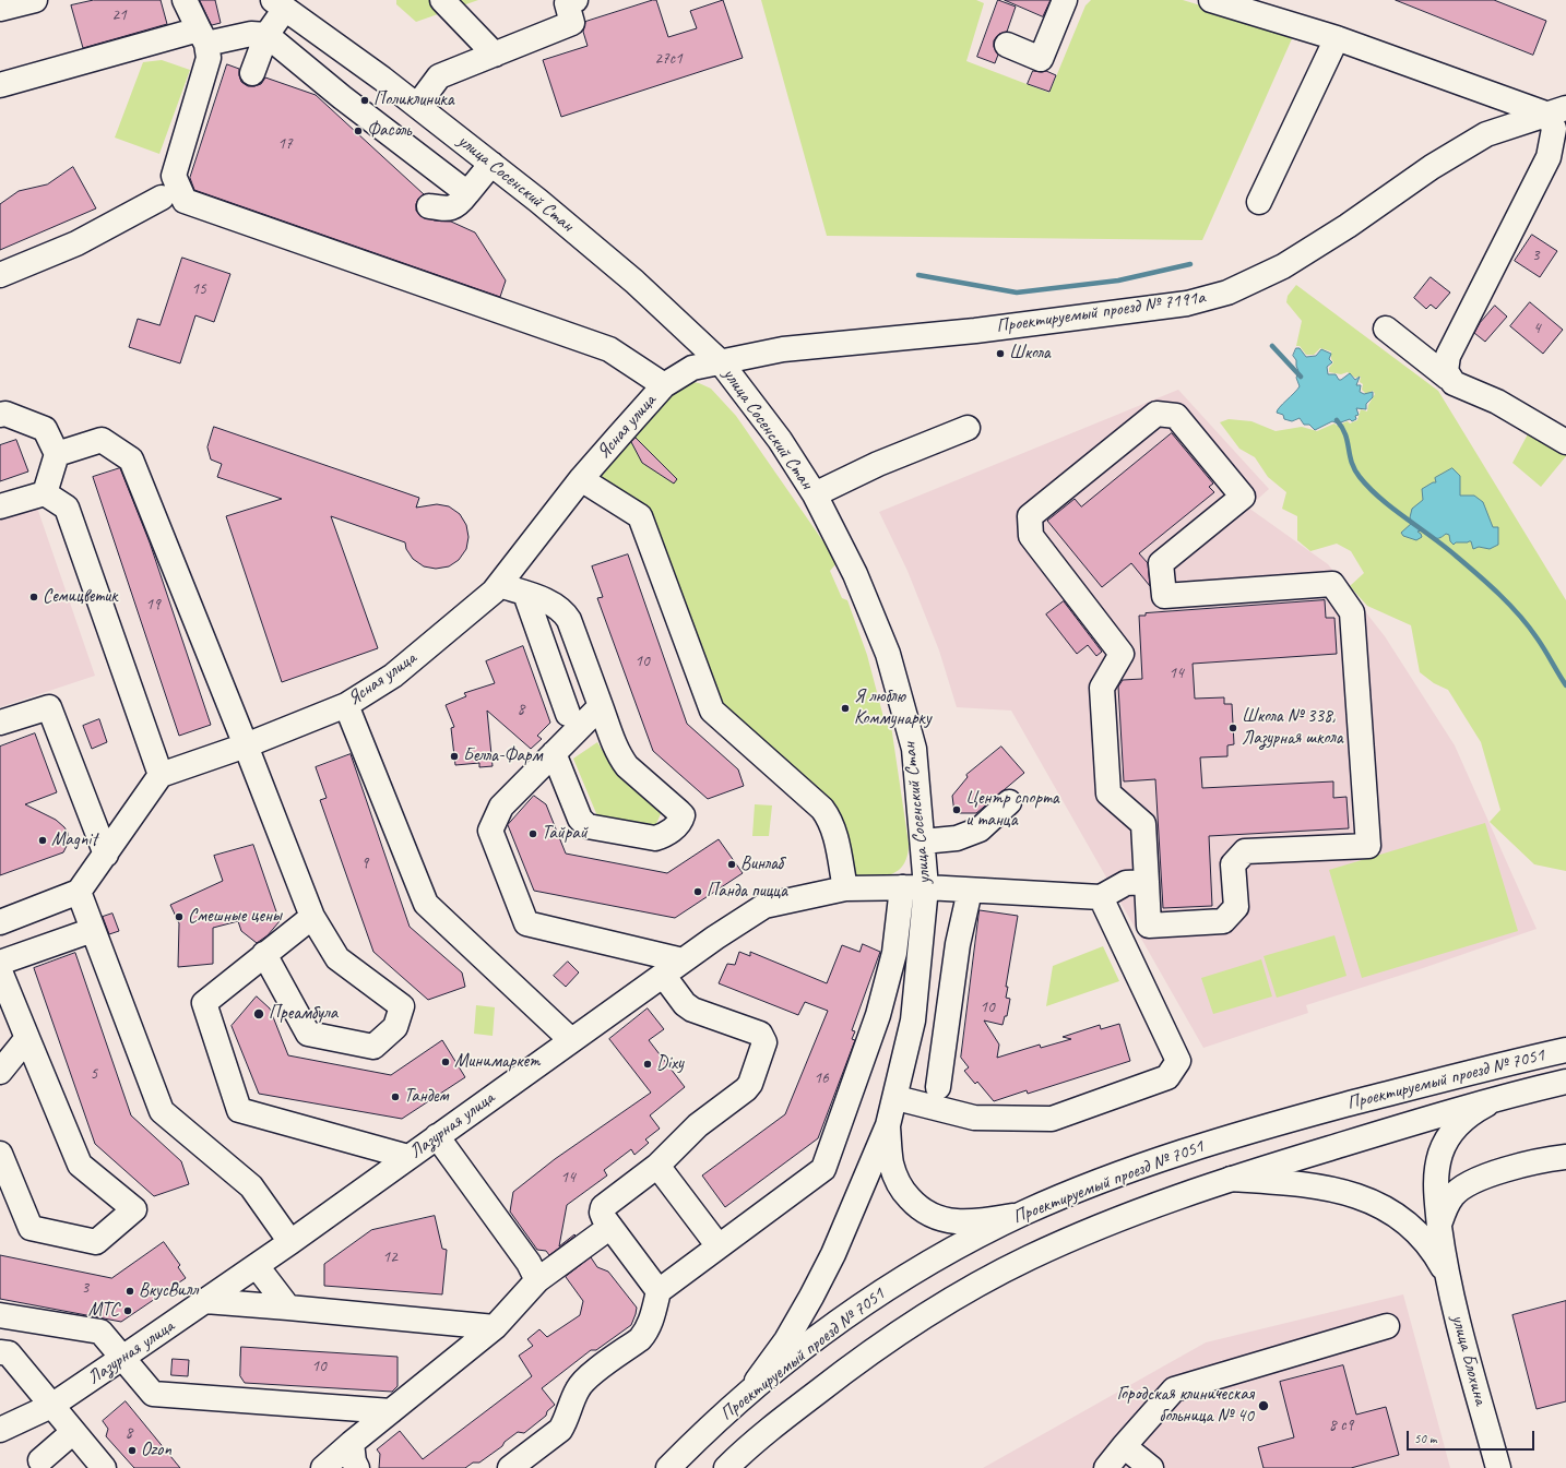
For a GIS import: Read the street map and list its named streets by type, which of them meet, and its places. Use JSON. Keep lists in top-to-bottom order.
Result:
{
  "streets": {
    "street": [
      "улица Сосенский Стан",
      "Проектируемый проезд № 7191а",
      "Ясная улица",
      "Проектируемый проезд № 7051",
      "Лазурная улица",
      "улица Блохина"
    ]
  },
  "crossings": [
    ["улица Сосенский Стан", "Проектируемый проезд № 7191а"],
    ["улица Сосенский Стан", "Ясная улица"],
    ["улица Сосенский Стан", "Лазурная улица"],
    ["Проектируемый проезд № 7191а", "Ясная улица"]
  ],
  "places": [
    "Поликлиника",
    "Фасоль",
    "Школа",
    "Семицветик",
    "Я люблю Коммунарку",
    "Школа № 338, Лазурная школа",
    "Белла-Фарм",
    "Центр спорта и танца",
    "Тайрай",
    "Magnit",
    "Винлаб",
    "Панда пицца",
    "Смешные цены",
    "Преамбула",
    "Минимаркет",
    "Dixy",
    "Тандем",
    "ВкусВилл",
    "МТС",
    "Городская клиническая больница № 40",
    "Ozon"
  ],
  "house_numbers": [
    "21",
    "27c1",
    "17",
    "3",
    "15",
    "4",
    "19",
    "10",
    "14",
    "8",
    "9",
    "10",
    "5",
    "16",
    "14",
    "12",
    "3",
    "10",
    "8 с9",
    "8"
  ],
  "scale_bar": "50 m"
}
